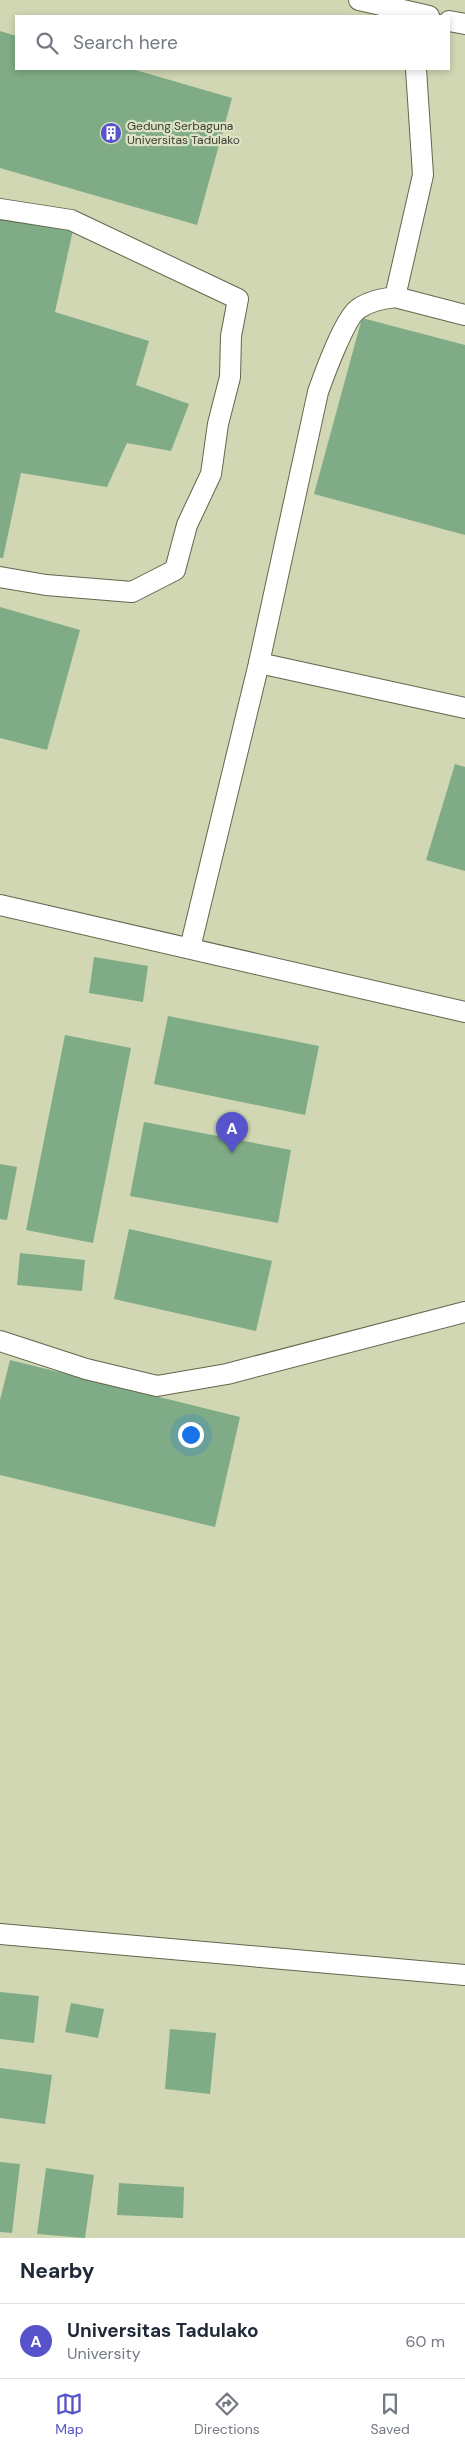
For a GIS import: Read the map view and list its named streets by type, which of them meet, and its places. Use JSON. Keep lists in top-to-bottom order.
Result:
{
  "places": {
    "building": ["Gedung Serbaguna Universitas Tadulako"]
  },
  "page": {
    "search": "Search here",
    "pins": "A",
    "heading": "Nearby",
    "list": [
      {
        "mark": "A",
        "name": "Universitas Tadulako",
        "note": "University",
        "value": "60 m"
      }
    ],
    "nav": ["Map", "Directions", "Saved"]
  }
}
